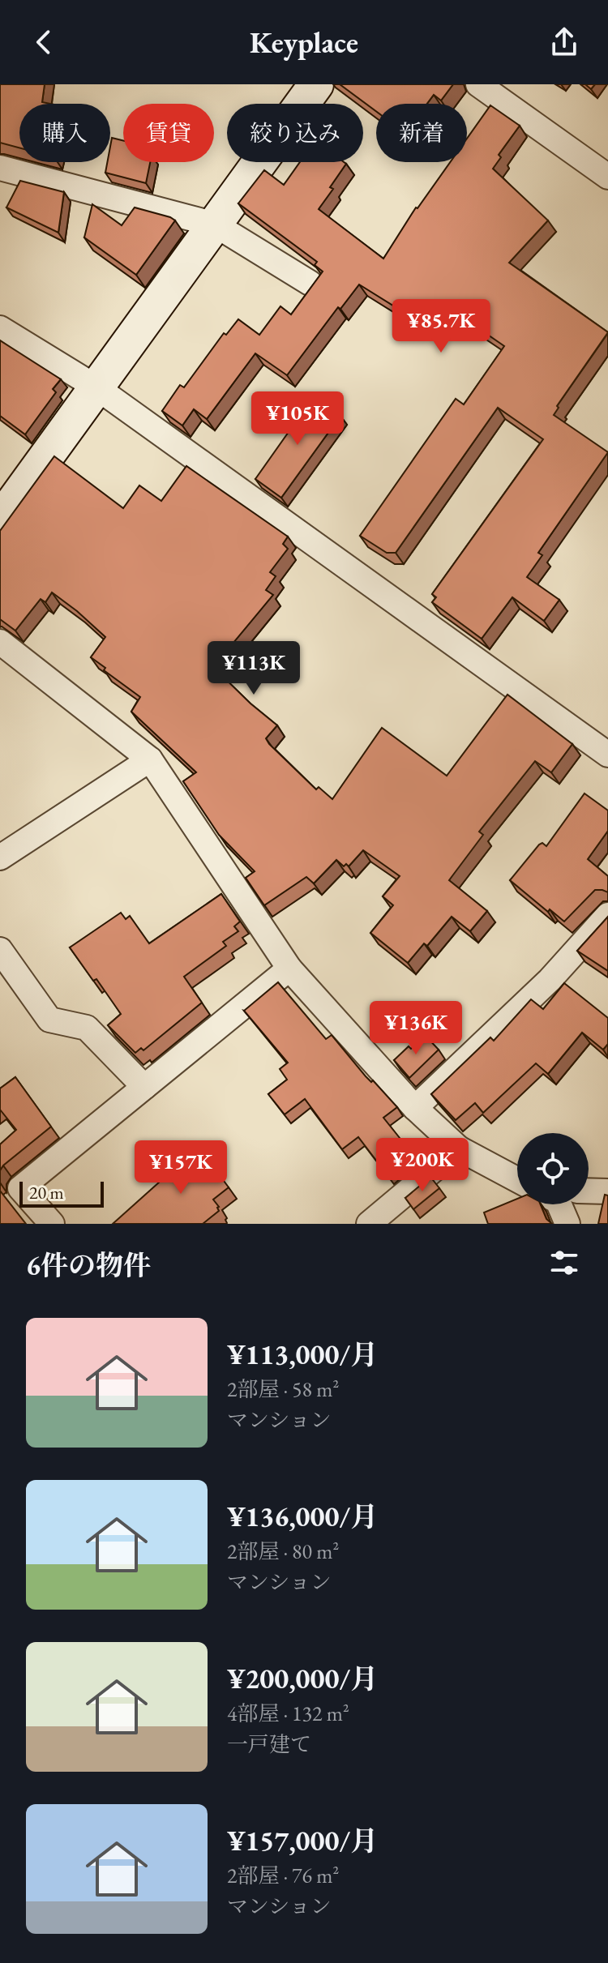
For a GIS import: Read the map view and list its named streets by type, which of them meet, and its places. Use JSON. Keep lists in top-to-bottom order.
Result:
{
  "scale_bar": "20 m",
  "page": {
    "header": "Keyplace",
    "chip": [
      "購入",
      "賃貸",
      "絞り込み",
      "新着"
    ],
    "price": [
      "¥85.7K",
      "¥105K",
      "¥113K",
      "¥136K",
      "¥200K",
      "¥157K"
    ],
    "scale": "20 m",
    "heading": "6件の物件",
    "list": [
      {
        "name": "¥113,000/月",
        "note": "2部屋 · 58 m² · マンション"
      },
      {
        "name": "¥136,000/月",
        "note": "2部屋 · 80 m² · マンション"
      },
      {
        "name": "¥200,000/月",
        "note": "4部屋 · 132 m² · 一戸建て"
      },
      {
        "name": "¥157,000/月",
        "note": "2部屋 · 76 m² · マンション"
      }
    ]
  }
}
